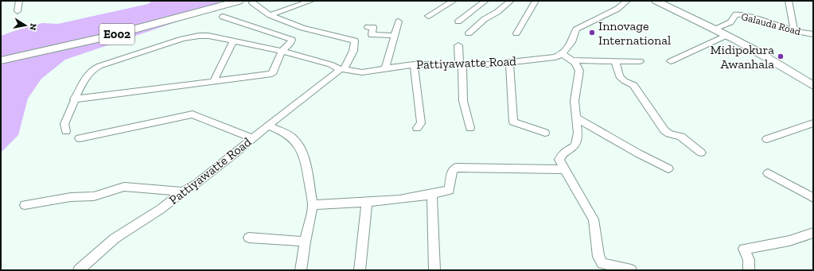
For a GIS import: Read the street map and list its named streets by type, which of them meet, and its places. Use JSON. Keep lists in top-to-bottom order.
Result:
{
  "streets": {
    "highway": ["E002"],
    "street": ["Galauda Road", "Pattiyawatte Road"]
  },
  "places": ["Innovage International", "Midipokura Awanhala"],
  "north": "right"
}
